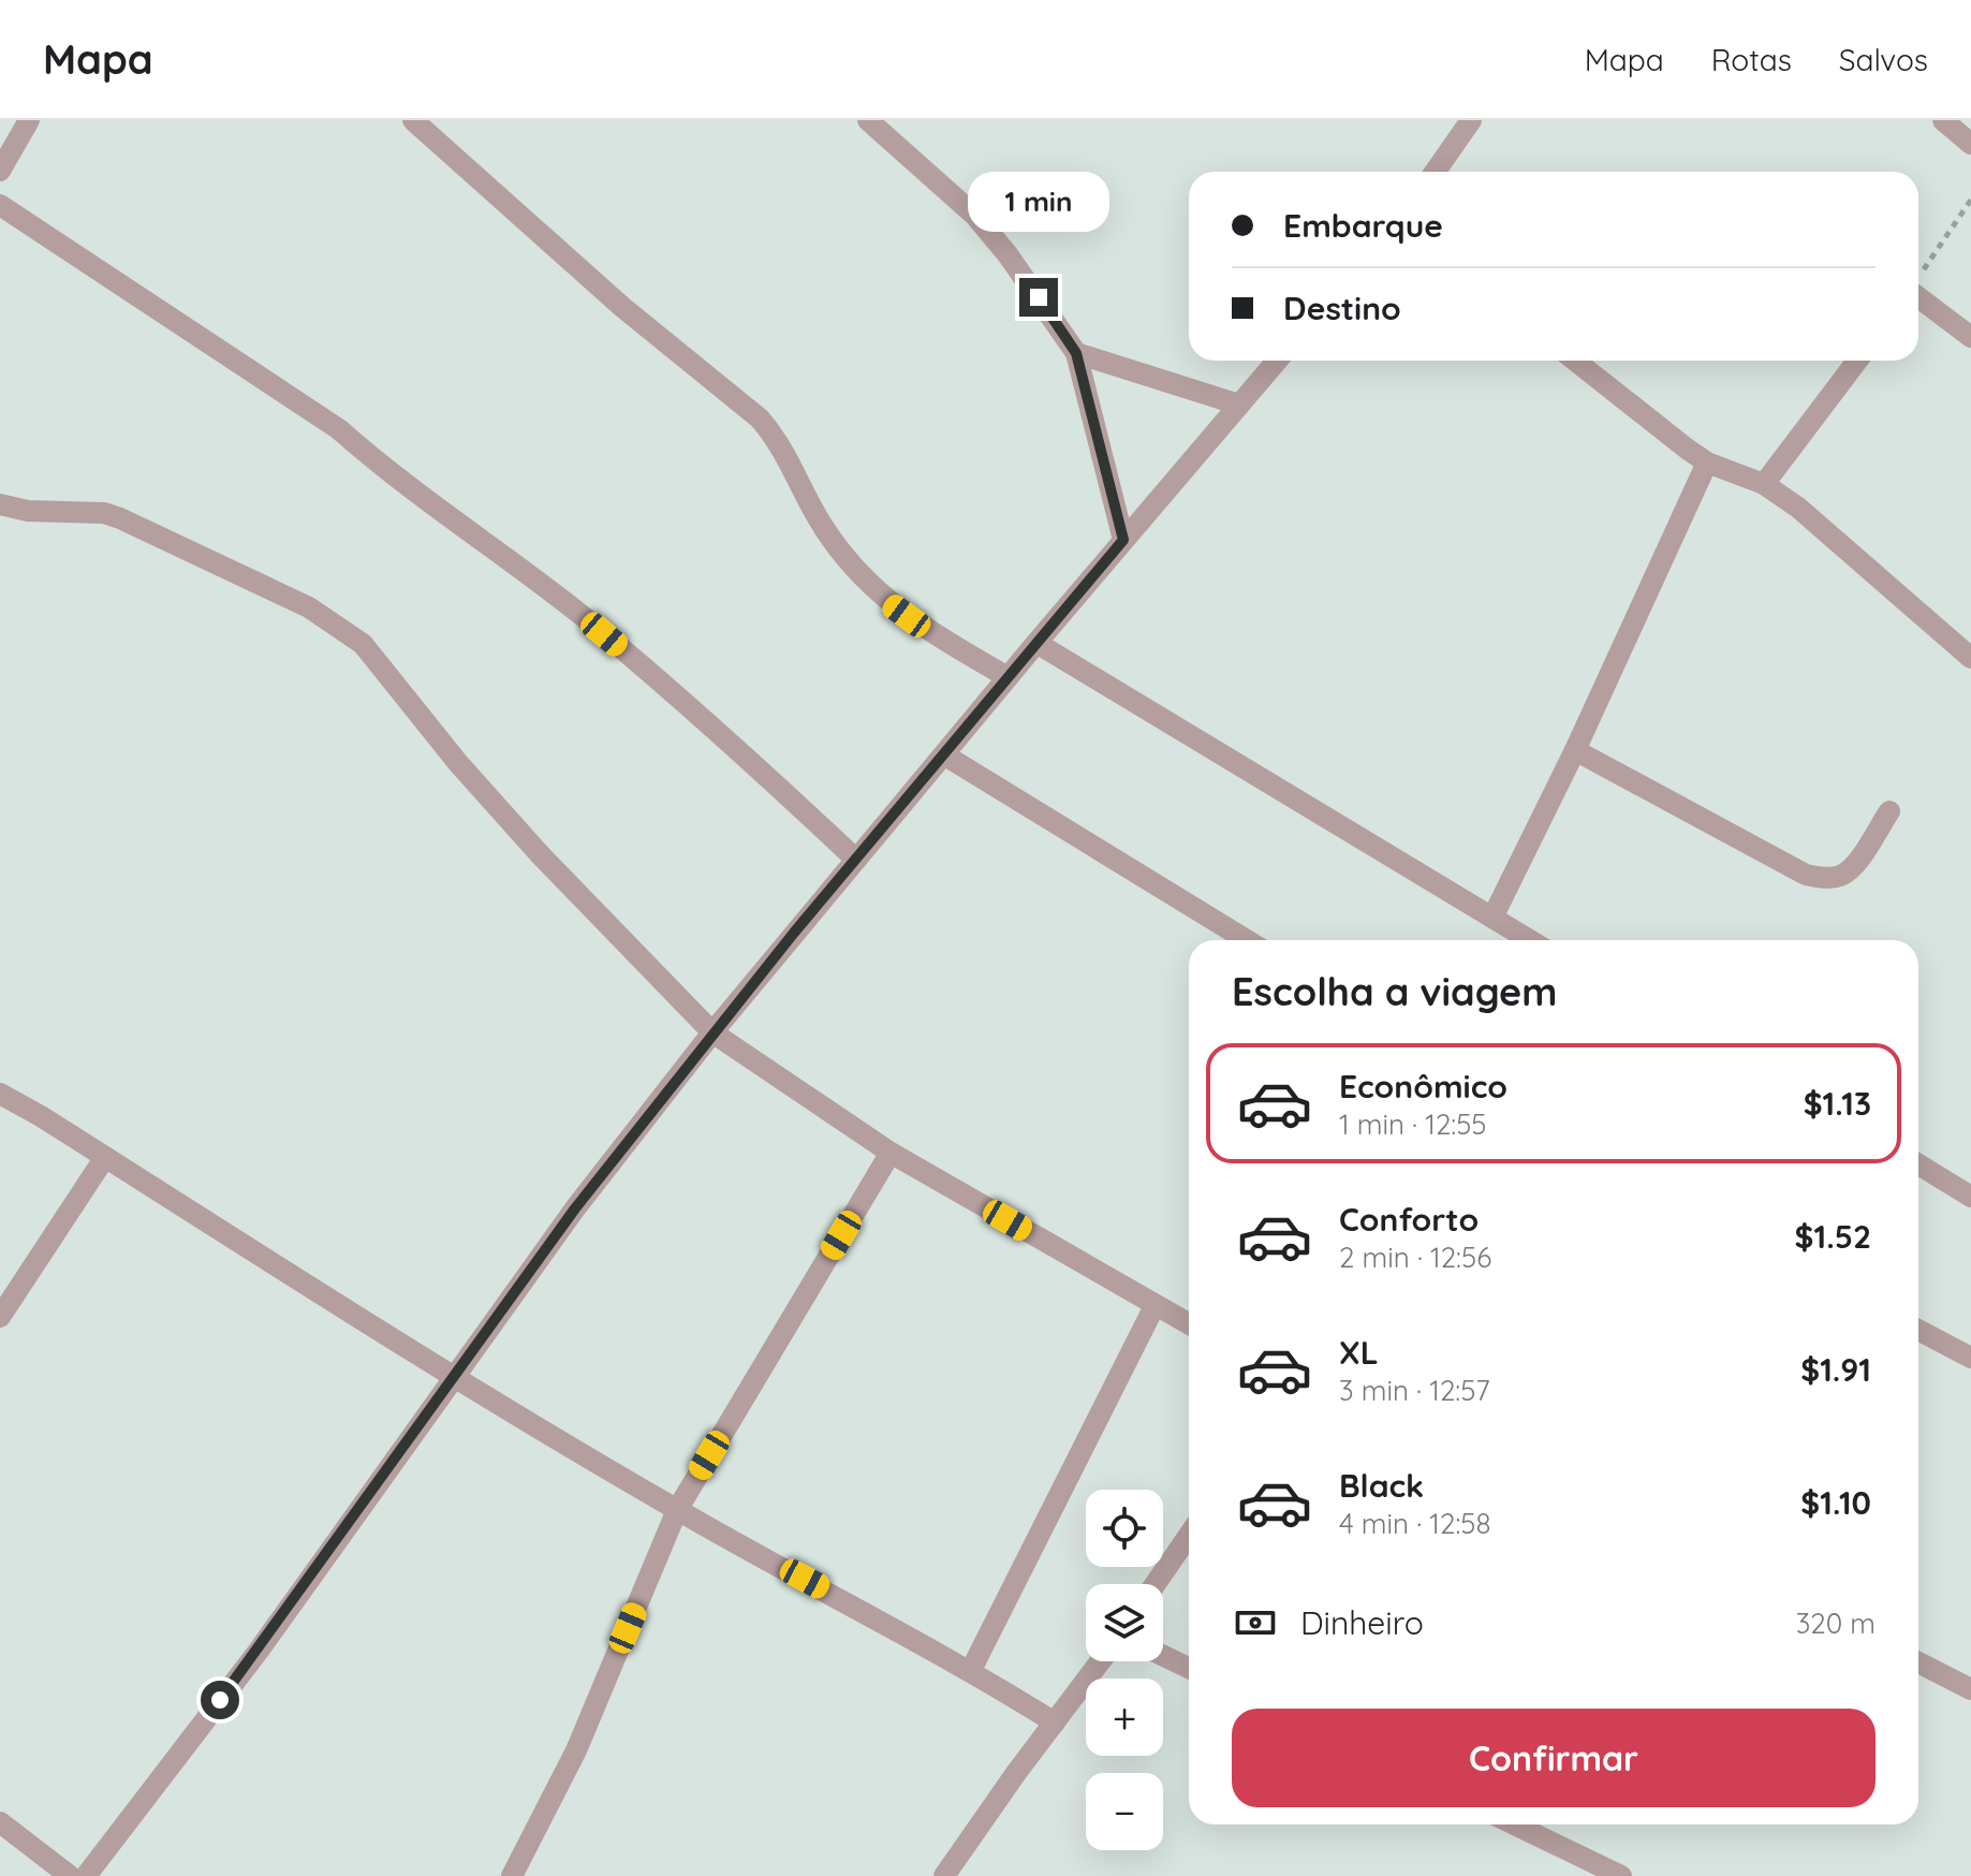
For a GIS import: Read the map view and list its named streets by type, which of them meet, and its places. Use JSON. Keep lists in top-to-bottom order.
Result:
{
  "page": {
    "header": "Mapa",
    "nav": ["Mapa", "Rotas", "Salvos"],
    "bubble": "1 min",
    "banner": ["Embarque", "Destino"],
    "heading": "Escolha a viagem",
    "list": [
      {
        "name": "Econômico",
        "note": "1 min · 12:55",
        "value": "$1.13"
      },
      {
        "name": "Conforto",
        "note": "2 min · 12:56",
        "value": "$1.52"
      },
      {
        "name": "XL",
        "note": "3 min · 12:57",
        "value": "$1.91"
      },
      {
        "name": "Black",
        "note": "4 min · 12:58",
        "value": "$1.10"
      }
    ],
    "map_buttons": ["+", "−"],
    "pay": ["Dinheiro", "320 m"],
    "buttons": "Confirmar"
  }
}
